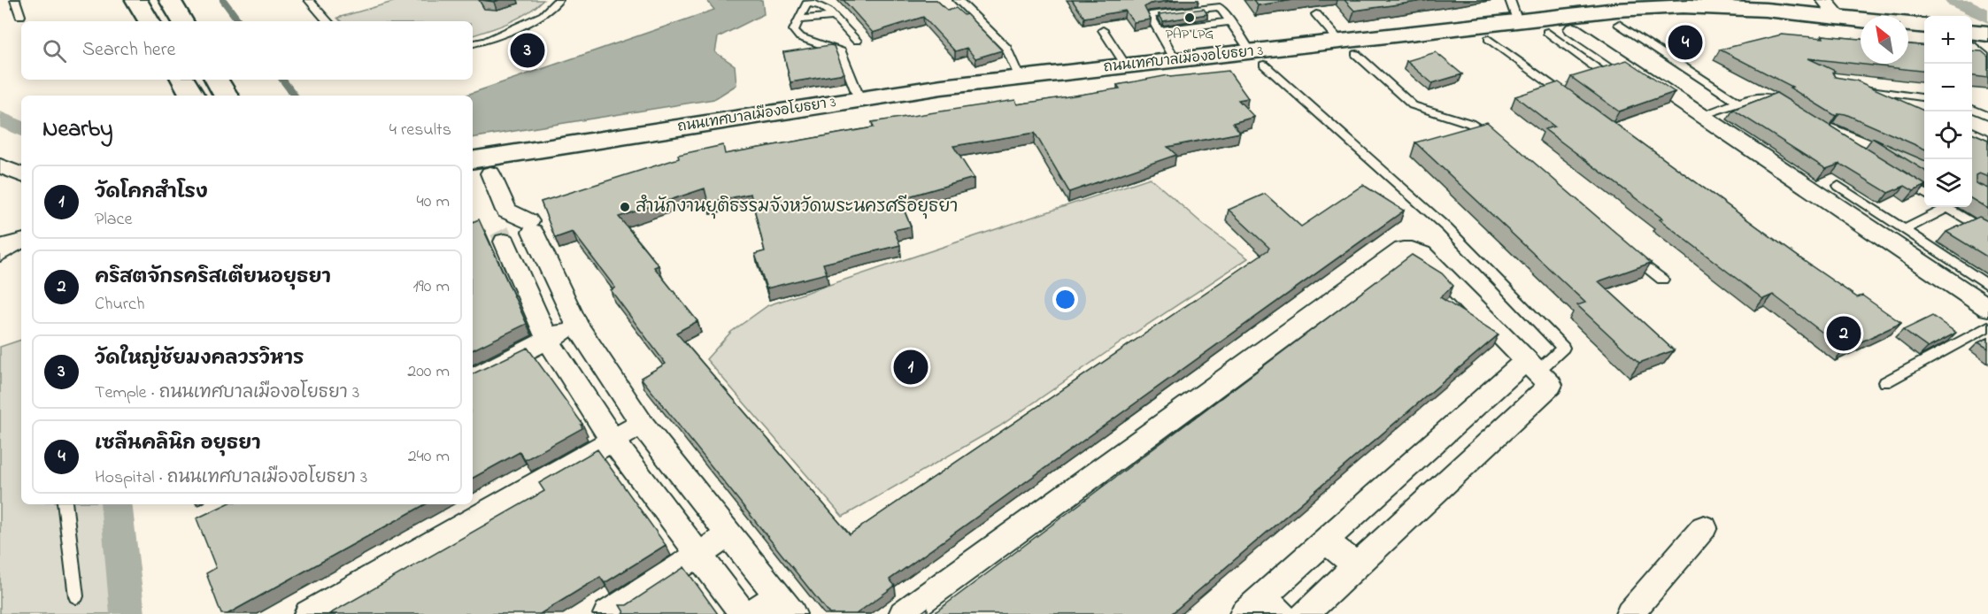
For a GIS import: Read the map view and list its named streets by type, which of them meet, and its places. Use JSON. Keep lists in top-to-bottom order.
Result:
{
  "streets": {
    "street": ["ถนนเทศบาลเมืองอโยธยา 3"]
  },
  "places": ["PAP LPG", "สำนักงานยุติธรรมจังหวัดพระนครศรีอยุธยา"],
  "north": "top left",
  "page": {
    "map_buttons": ["+", "−"],
    "search": "Search here",
    "pins": [
      "4",
      "3",
      "2",
      "1"
    ],
    "heading": ["Nearby", "4 results"],
    "list": [
      {
        "mark": "1",
        "name": "วัดโคกสำโรง",
        "note": "Place",
        "value": "40 m"
      },
      {
        "mark": "2",
        "name": "คริสตจักรคริสเตียนอยุธยา",
        "note": "Church",
        "value": "190 m"
      },
      {
        "mark": "3",
        "name": "วัดใหญ่ชัยมงคลวรวิหาร",
        "note": "Temple · ถนนเทศบาลเมืองอโยธยา 3",
        "value": "200 m"
      },
      {
        "mark": "4",
        "name": "เซลีนคลินิก อยุธยา",
        "note": "Hospital · ถนนเทศบาลเมืองอโยธยา 3",
        "value": "240 m"
      }
    ]
  }
}
